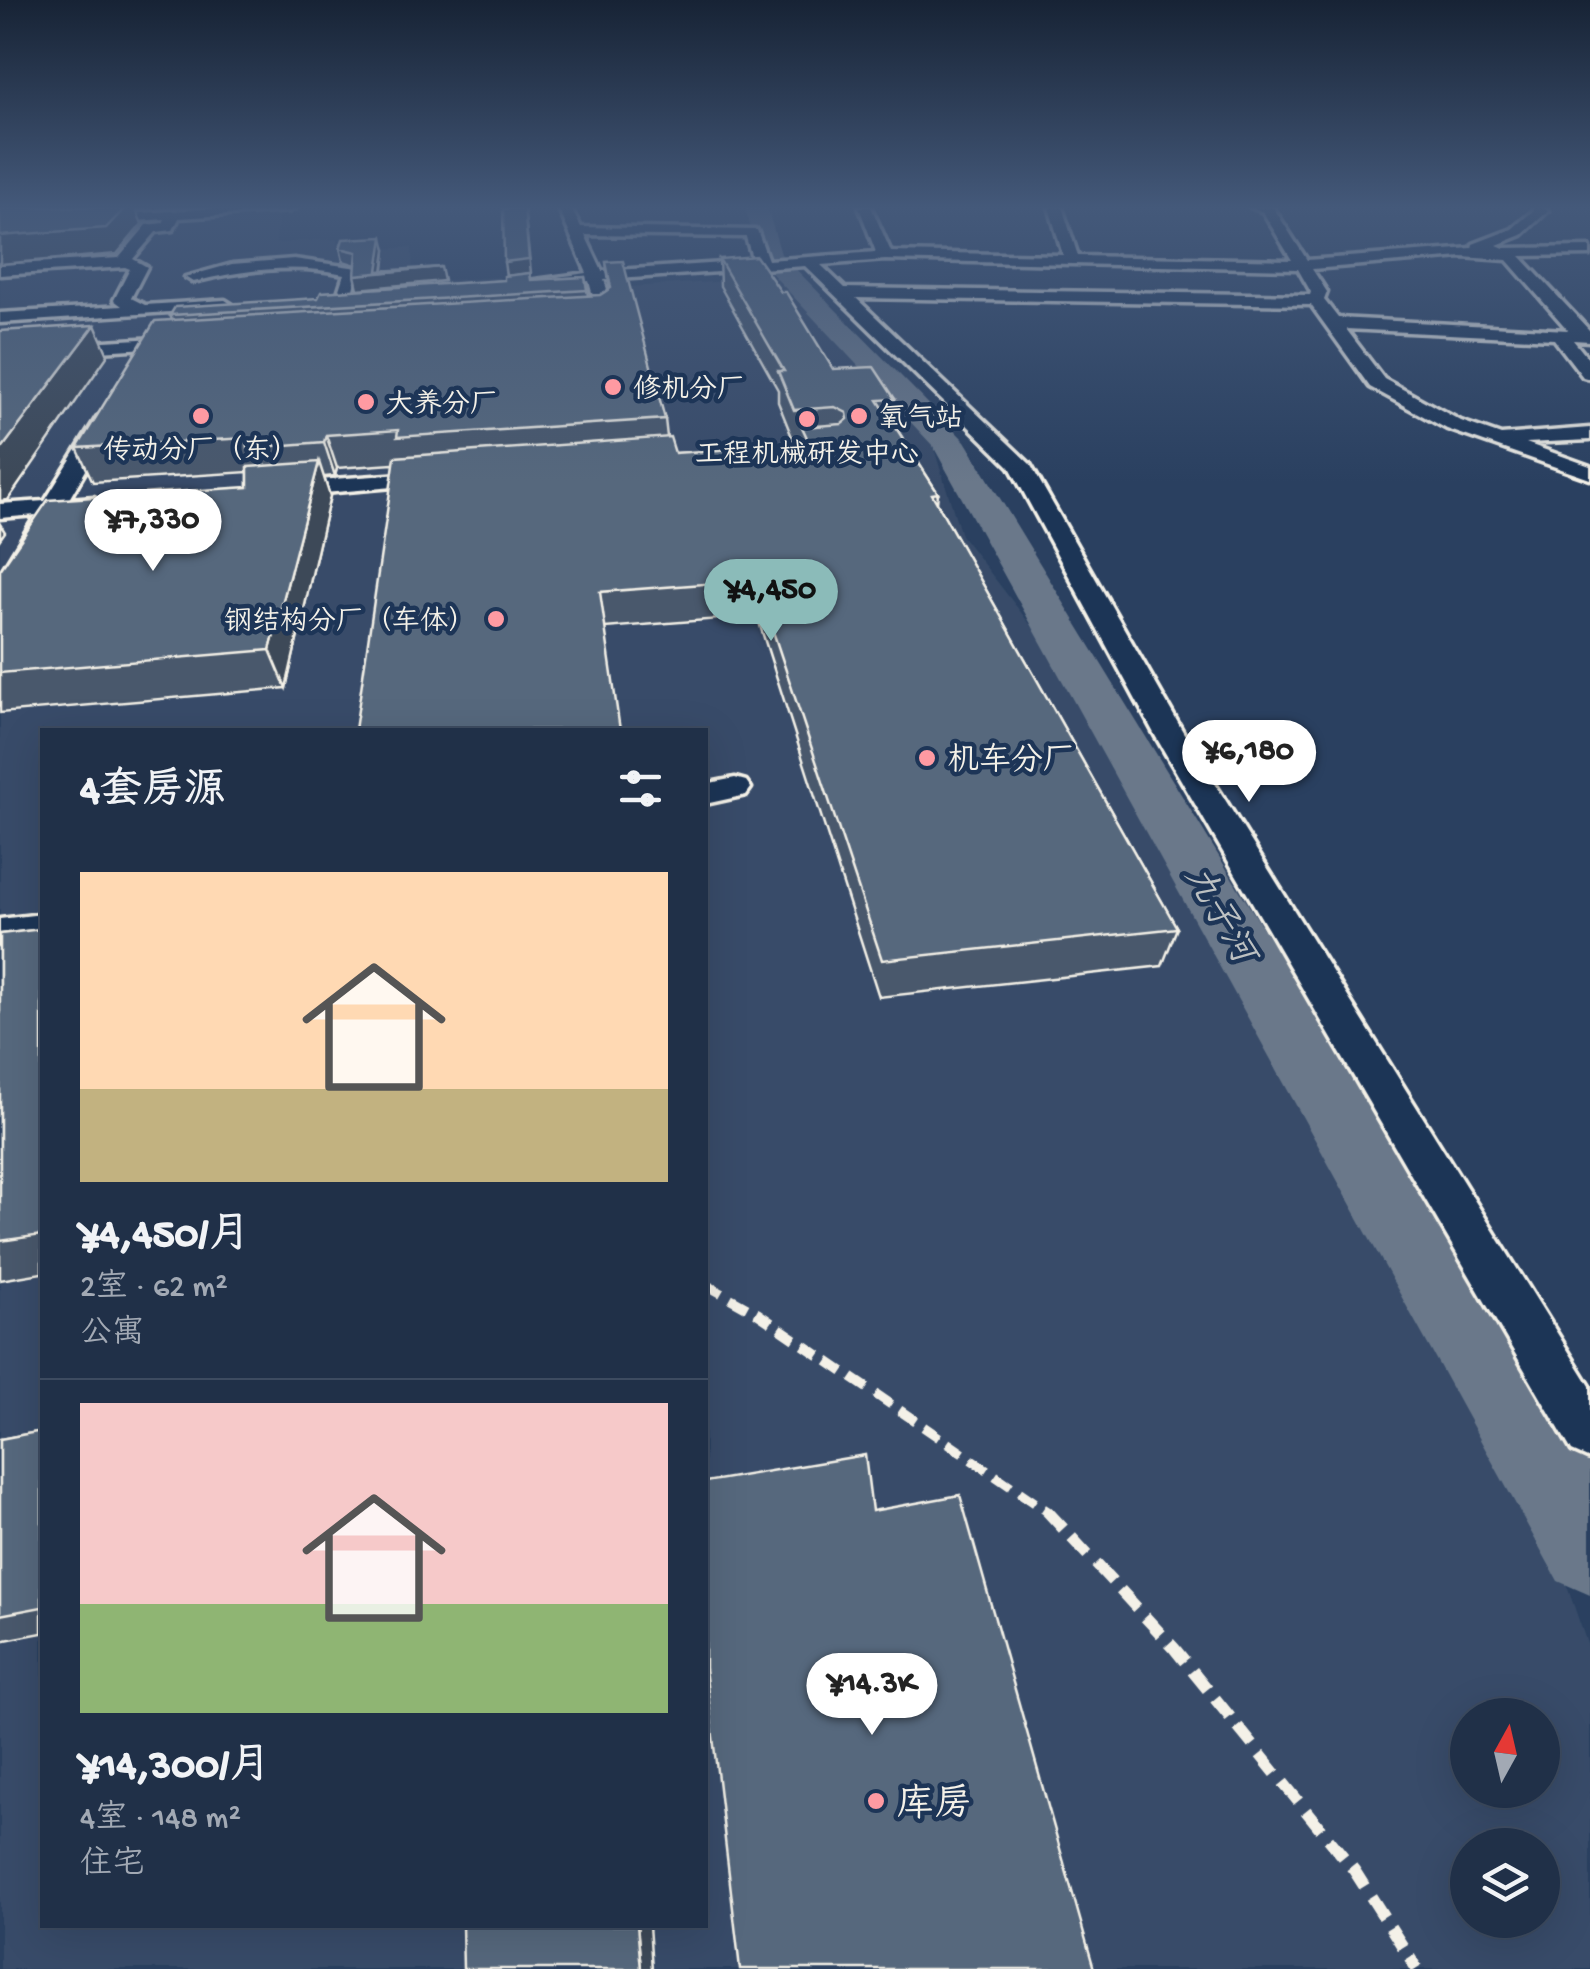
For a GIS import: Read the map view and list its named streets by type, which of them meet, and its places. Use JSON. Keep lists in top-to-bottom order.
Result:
{
  "water": ["九子河"],
  "places": [
    "修机分厂",
    "大养分厂",
    "传动分厂（东）",
    "氧气站",
    "工程机械研发中心",
    "钢结构分厂（车体）",
    "机车分厂",
    "库房"
  ],
  "north": "top",
  "page": {
    "price": [
      "¥7,330",
      "¥4,450",
      "¥6,180",
      "¥14.3K"
    ],
    "heading": "4套房源",
    "list": [
      {
        "name": "¥4,450/月",
        "note": "2室 · 62 m² · 公寓"
      },
      {
        "name": "¥14,300/月",
        "note": "4室 · 148 m² · 住宅"
      }
    ]
  }
}
